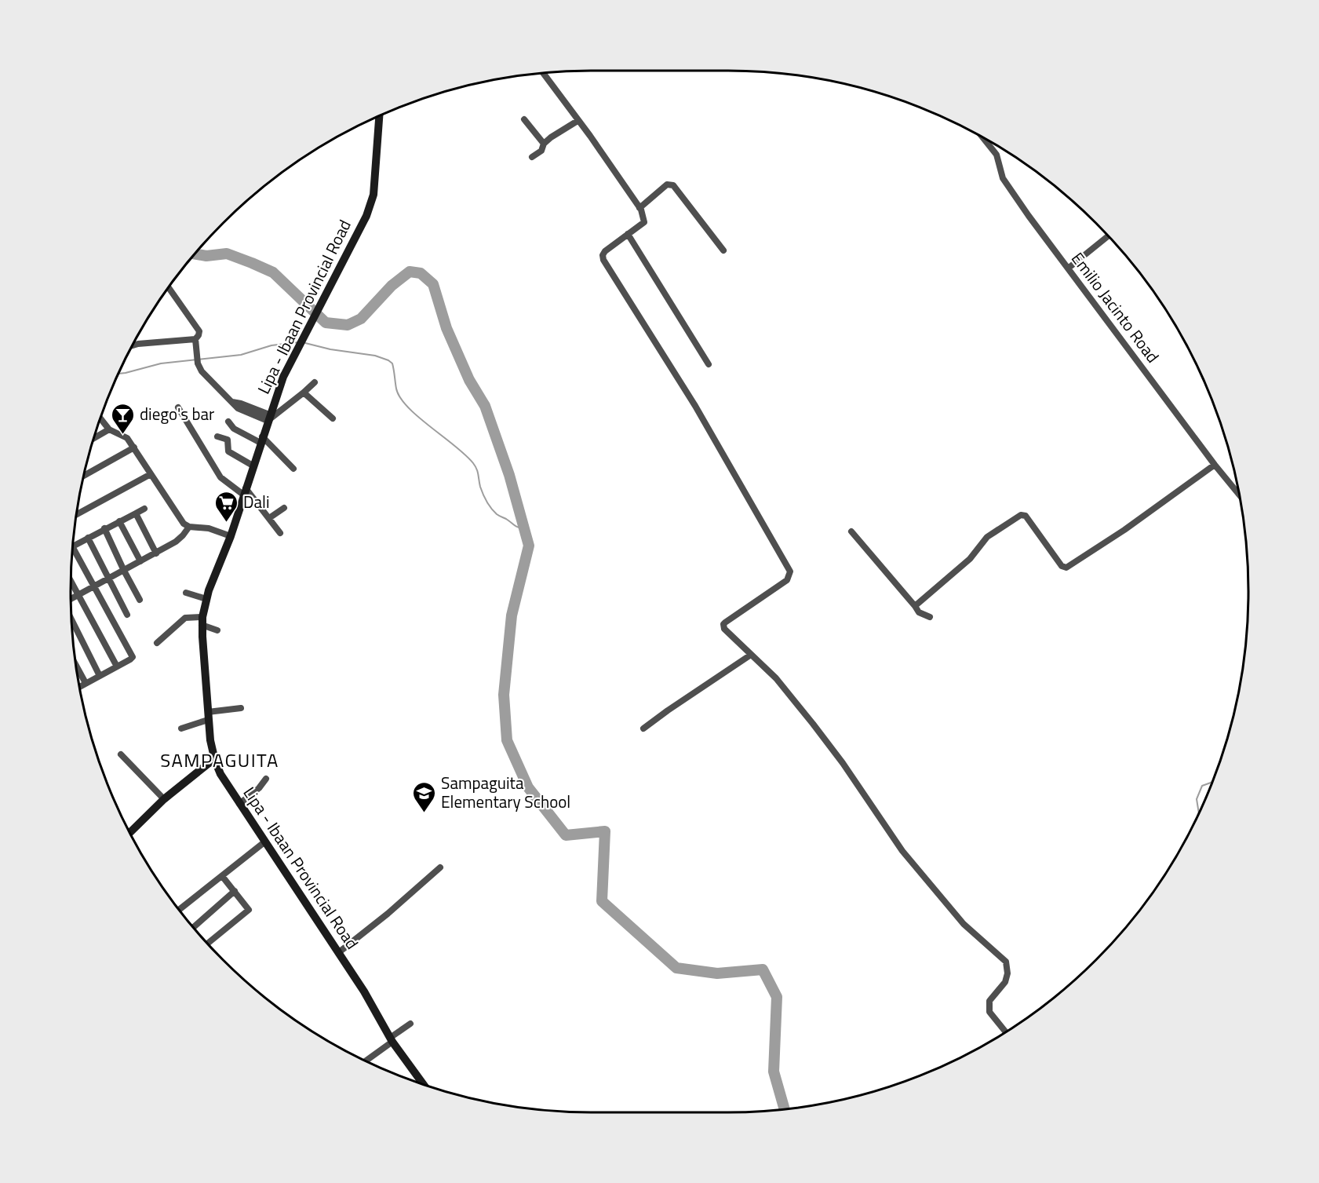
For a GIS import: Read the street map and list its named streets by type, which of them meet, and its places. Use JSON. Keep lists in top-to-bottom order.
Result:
{
  "streets": {
    "main road": ["Lipa - Ibaan Provincial Road"],
    "street": ["Emilio Jacinto Road"]
  },
  "districts": ["SAMPAGUITA"],
  "places": {
    "bar": ["diego's bar"],
    "supermarket": ["Dali"],
    "school or university": ["Sampaguita Elementary School"]
  }
}
